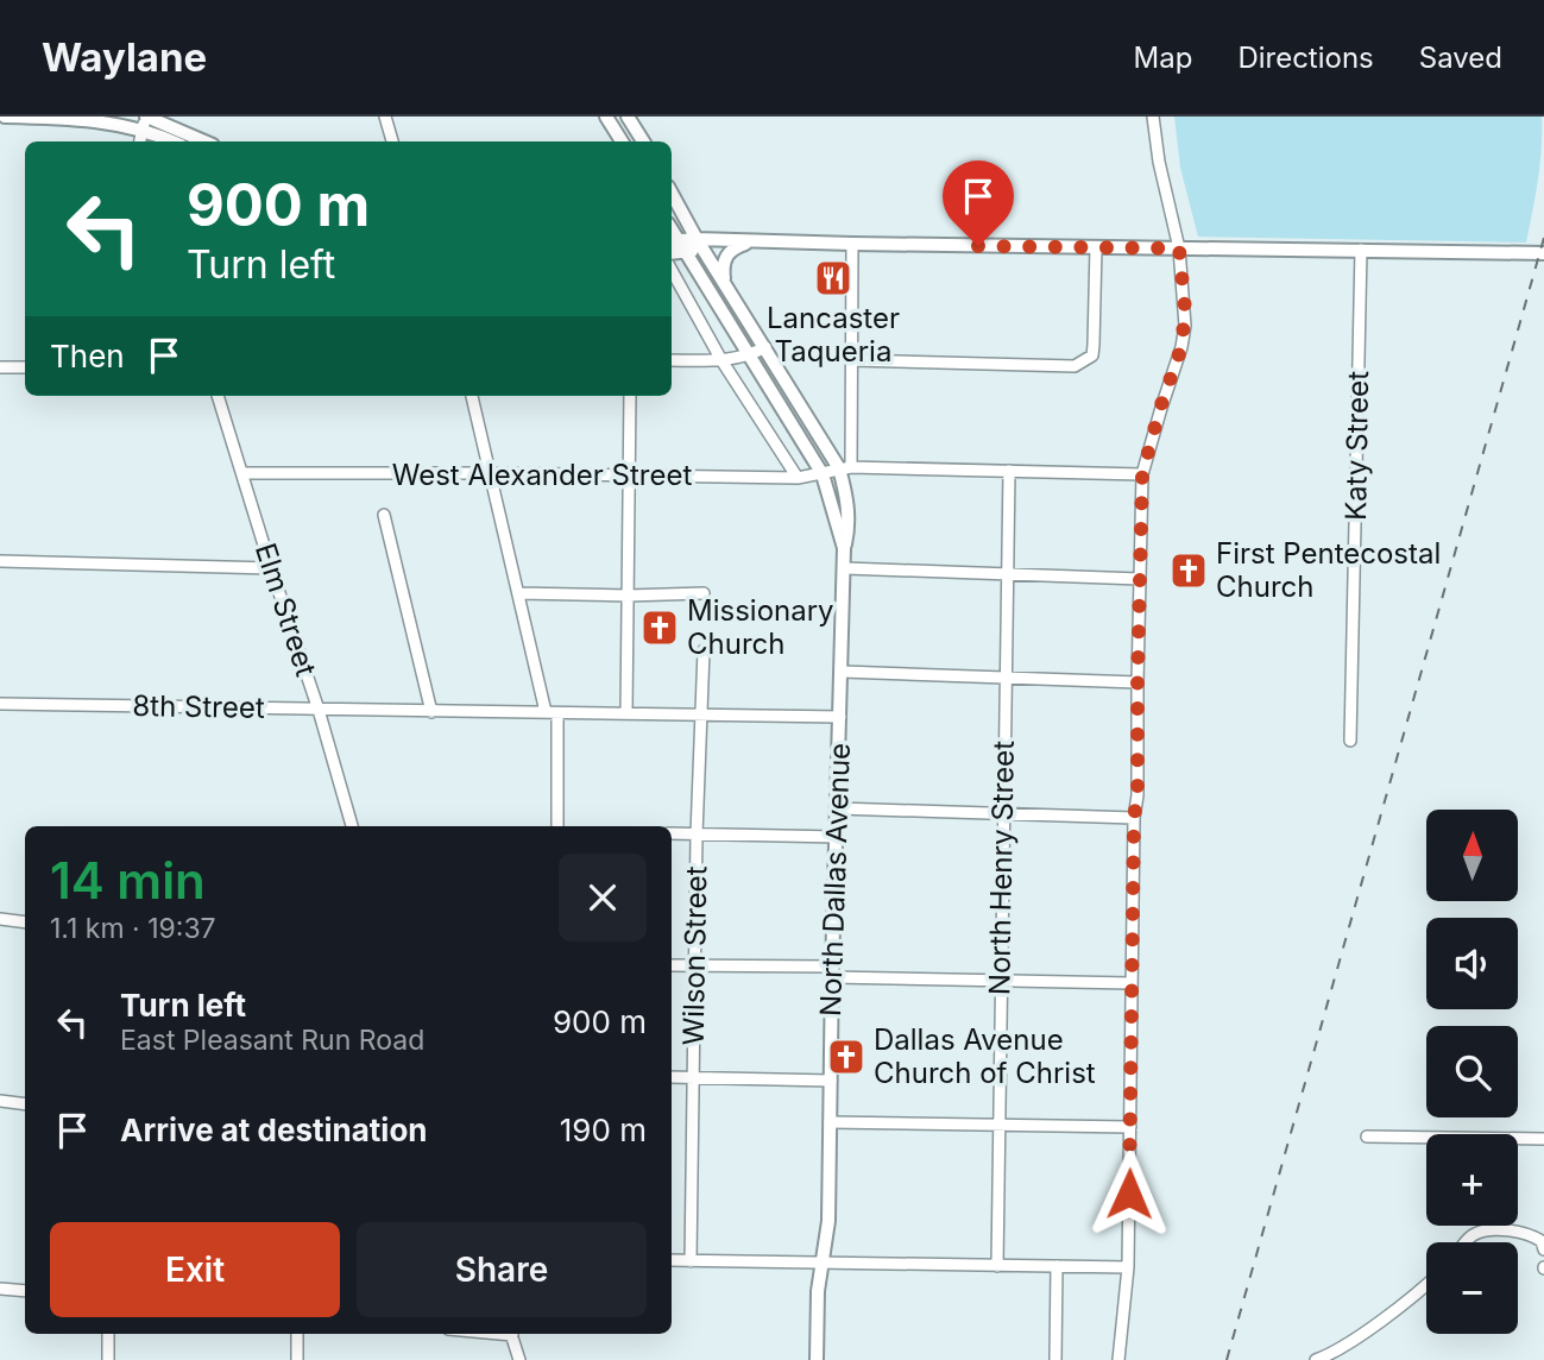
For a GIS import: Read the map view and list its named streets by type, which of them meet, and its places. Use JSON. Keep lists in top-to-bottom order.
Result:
{
  "streets": {
    "main road": ["North Dallas Avenue"],
    "street": [
      "Katy Street",
      "West Alexander Street",
      "Elm Street",
      "8th Street",
      "North Henry Street",
      "Wilson Street"
    ]
  },
  "crossings": [
    ["West Alexander Street", "Elm Street"],
    ["West Alexander Street", "North Dallas Avenue"],
    ["Elm Street", "8th Street"],
    ["8th Street", "North Dallas Avenue"],
    ["8th Street", "Wilson Street"]
  ],
  "places": {
    "restaurant": ["Lancaster Taqueria"],
    "church": ["First Pentecostal Church", "Missionary Church", "Dallas Avenue Church of Christ"]
  },
  "north": "top",
  "page": {
    "header": "Waylane",
    "nav": ["Map", "Directions", "Saved"],
    "turn": ["900 m", "Turn left"],
    "then": "Then",
    "map_buttons": ["+", "−"],
    "heading": ["14 min", "1.1 km · 19:37"],
    "list": [
      {
        "name": "Turn left",
        "note": "East Pleasant Run Road",
        "value": "900 m"
      },
      {
        "name": "Arrive at destination",
        "value": "190 m"
      }
    ],
    "buttons": ["Exit", "Share"]
  }
}
